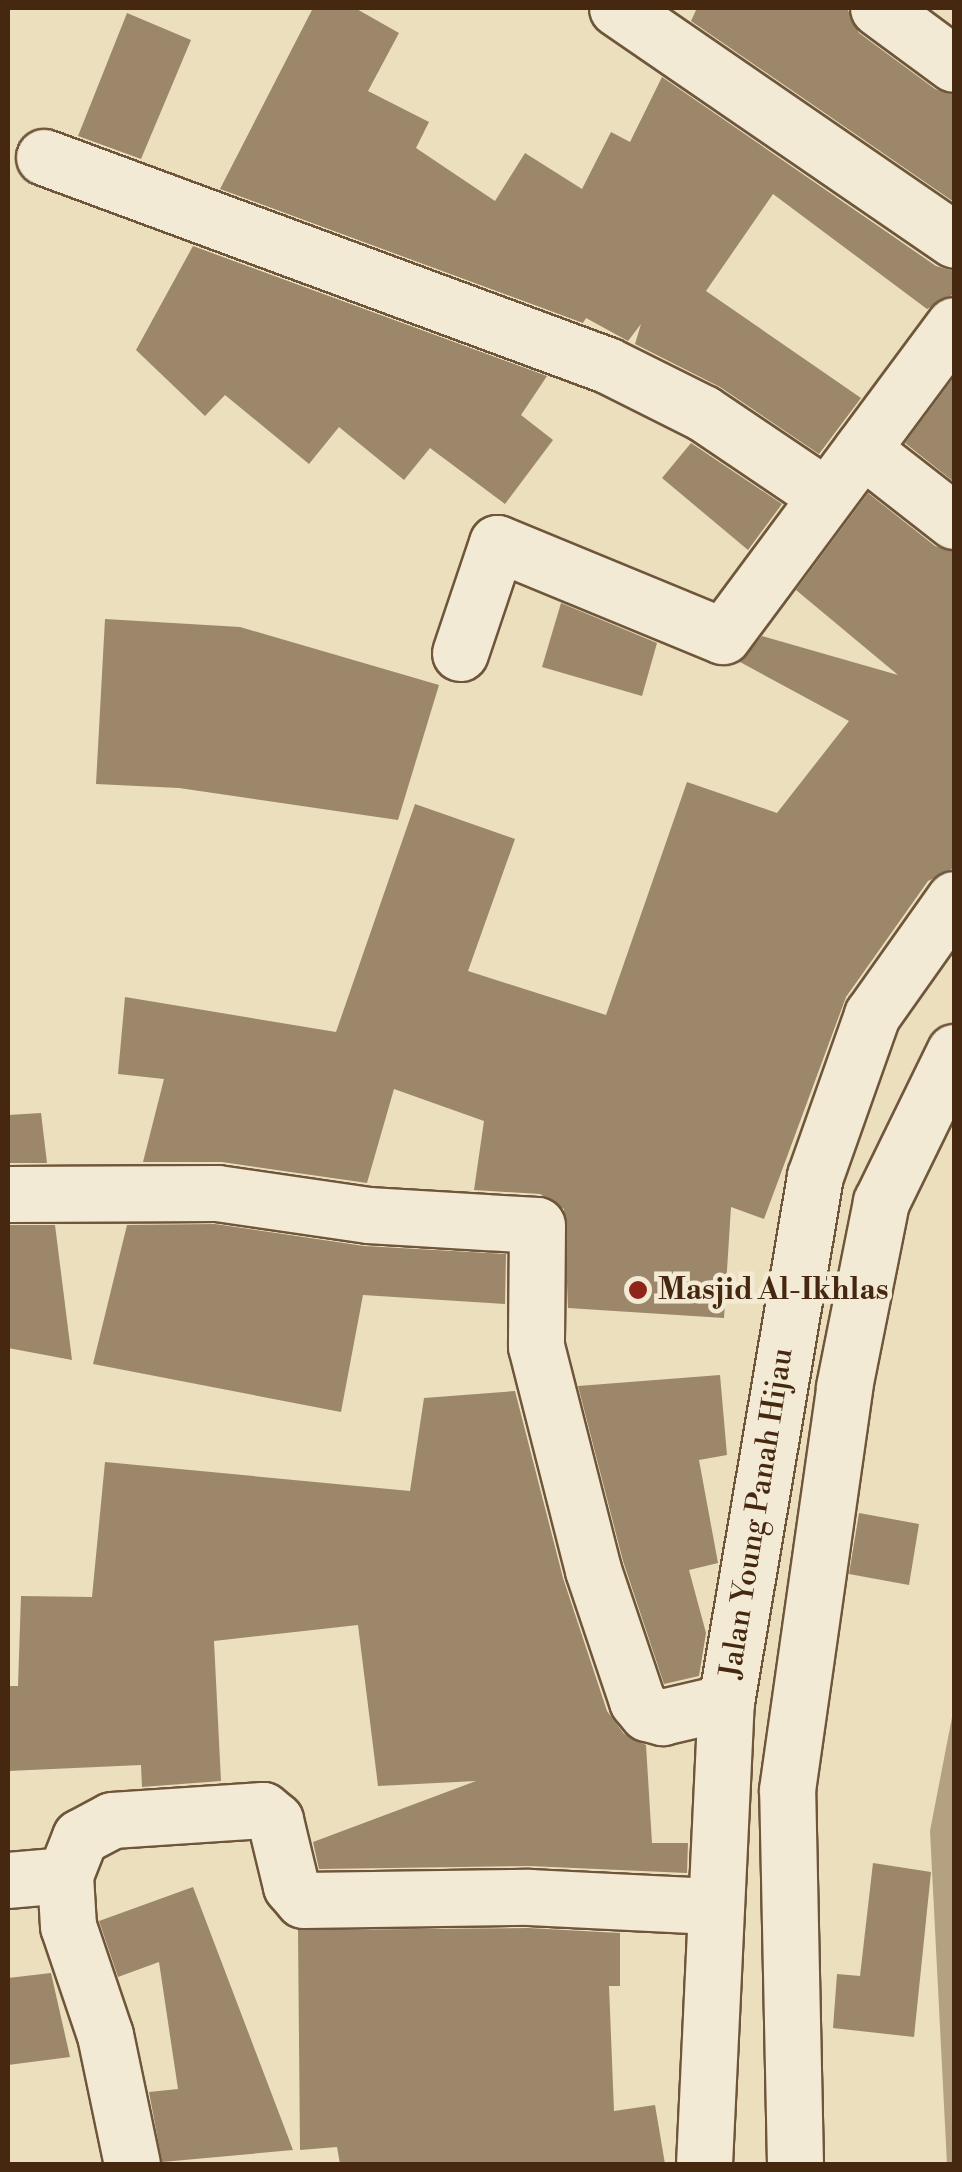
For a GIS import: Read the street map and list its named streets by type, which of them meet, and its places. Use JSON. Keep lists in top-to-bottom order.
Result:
{
  "streets": {
    "street": ["Jalan Young Panah Hijau"]
  },
  "places": ["Masjid Al-Ikhlas"]
}
